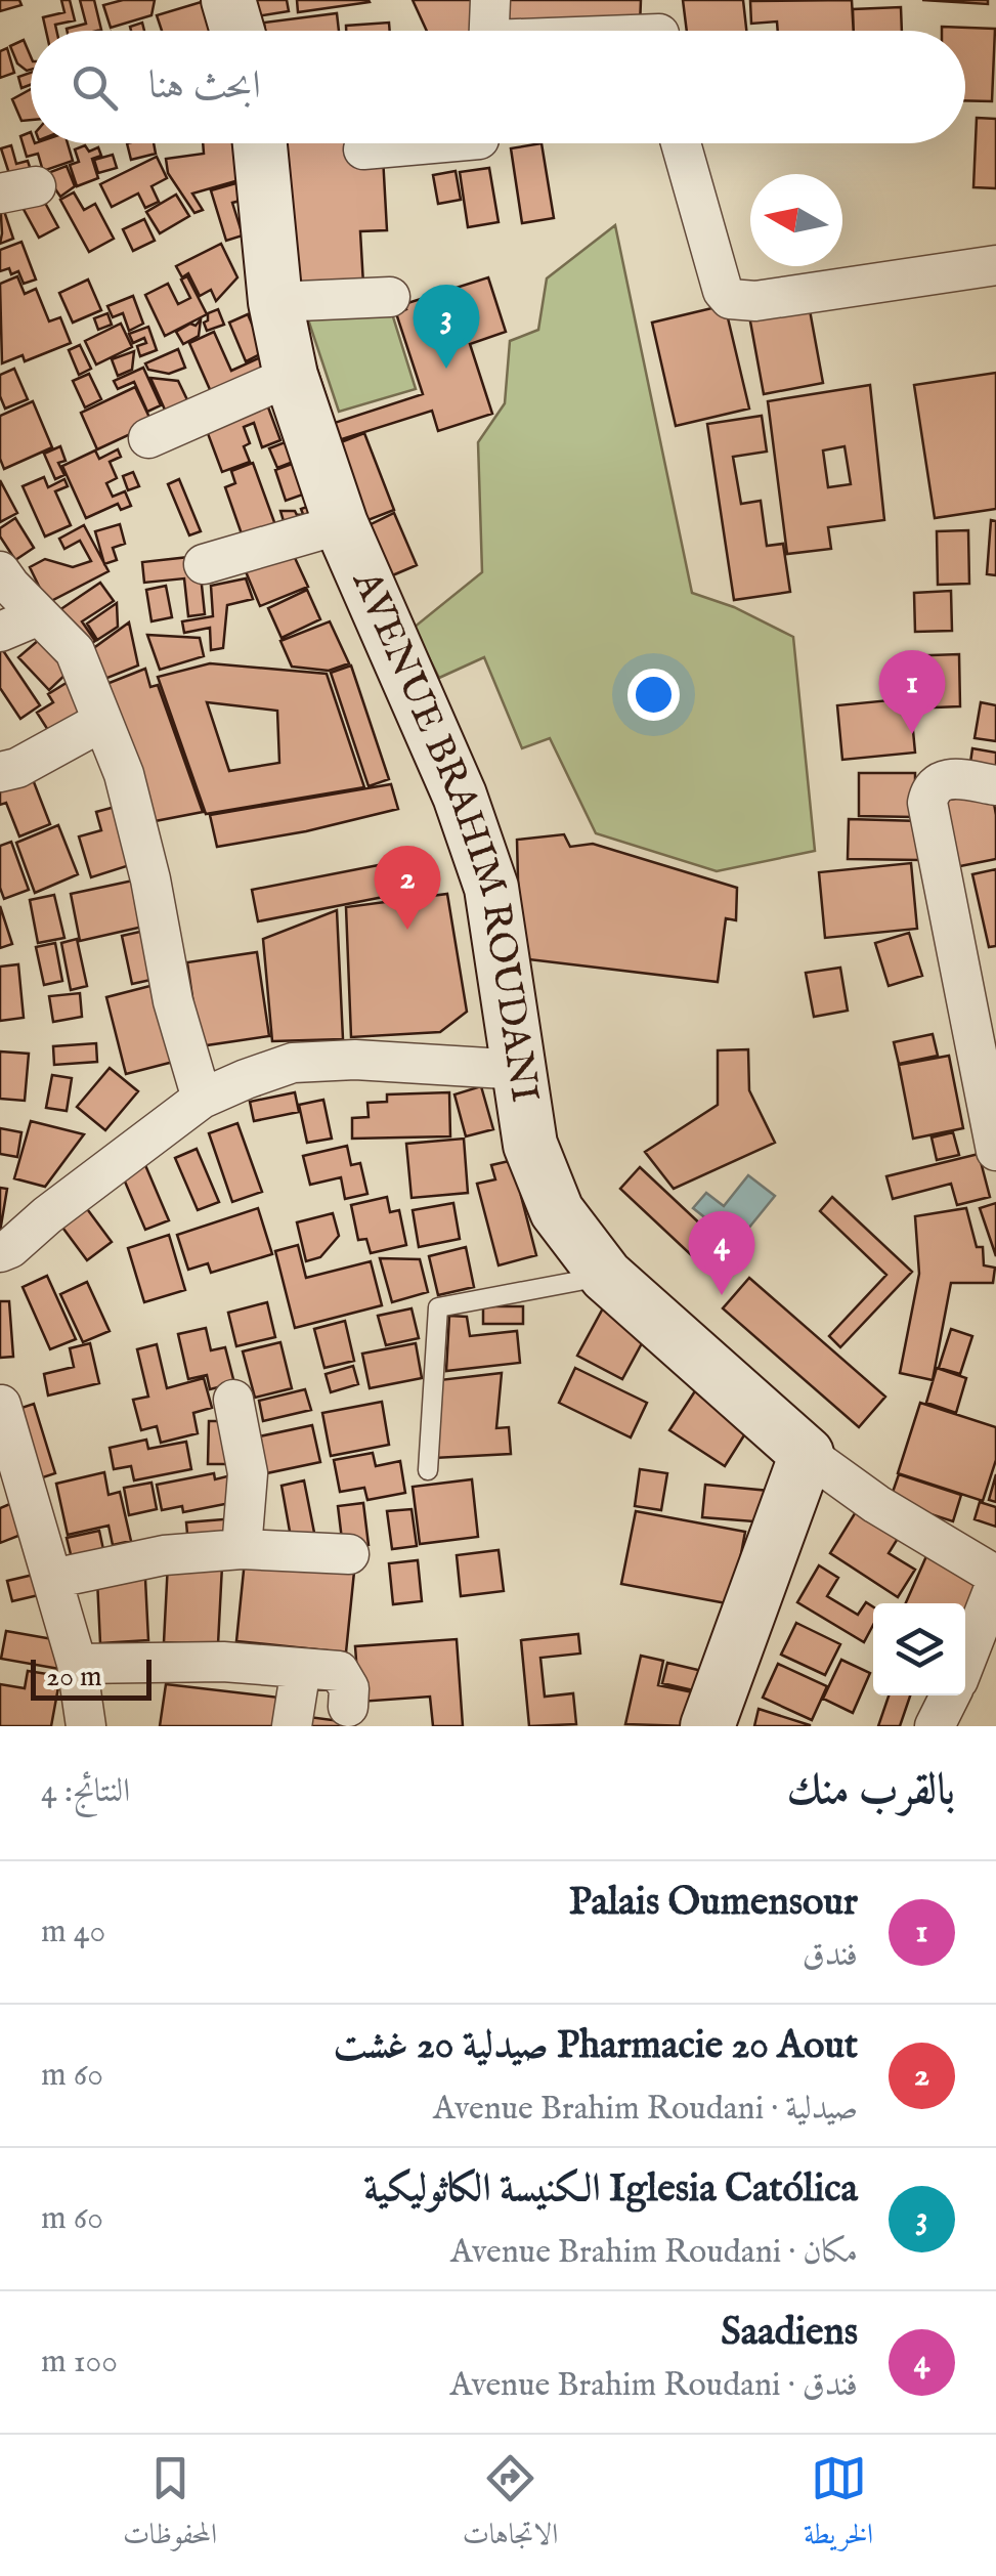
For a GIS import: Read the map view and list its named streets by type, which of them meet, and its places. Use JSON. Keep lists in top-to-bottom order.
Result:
{
  "streets": {
    "street": ["AVENUE BRAHIM ROUDANI"]
  },
  "scale_bar": "20 m",
  "north": "left",
  "page": {
    "search": "ابحث هنا",
    "pins": [
      "3",
      "1",
      "2",
      "4"
    ],
    "scale": "20 m",
    "heading": ["بالقرب منك", "النتائج: 4"],
    "list": [
      {
        "mark": "1",
        "name": "Palais Oumensour",
        "note": "فندق",
        "value": "40 m"
      },
      {
        "mark": "2",
        "name": "Pharmacie 20 Aout صيدلية 20 غشت",
        "note": "صيدلية · Avenue Brahim Roudani",
        "value": "60 m"
      },
      {
        "mark": "3",
        "name": "Iglesia Católica الكنيسة الكاثوليكية",
        "note": "مكان · Avenue Brahim Roudani",
        "value": "60 m"
      },
      {
        "mark": "4",
        "name": "Saadiens",
        "note": "فندق · Avenue Brahim Roudani",
        "value": "100 m"
      }
    ],
    "nav": ["الخريطة", "الاتجاهات", "المحفوظات"]
  }
}
